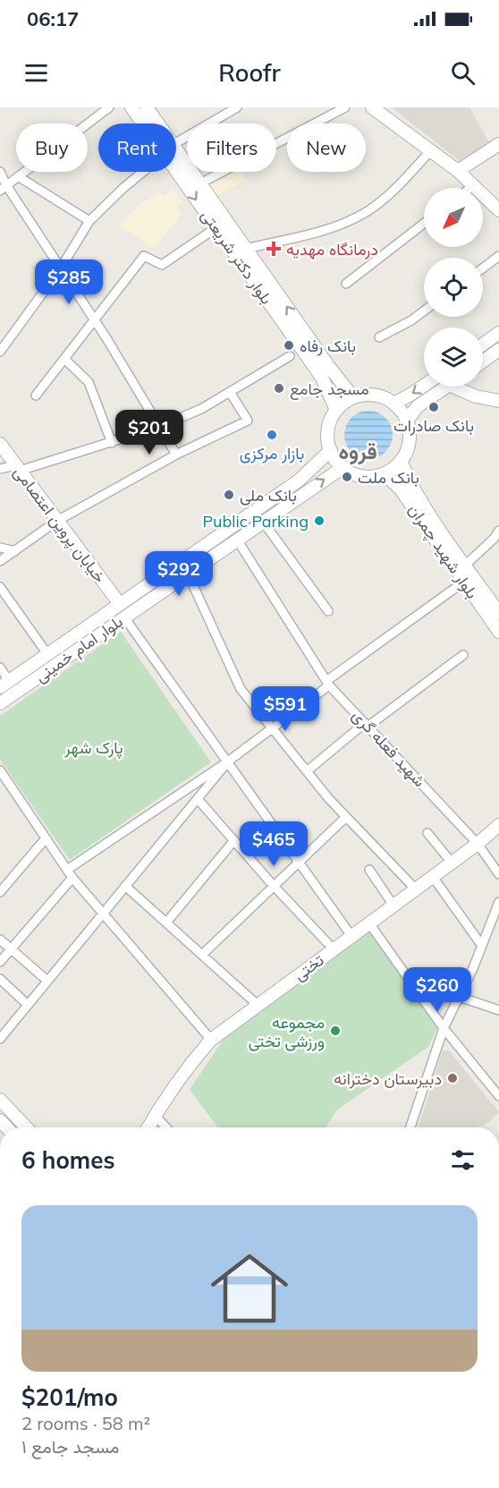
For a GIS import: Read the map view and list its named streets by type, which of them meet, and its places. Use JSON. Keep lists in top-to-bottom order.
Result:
{
  "streets": {
    "main road": [
      "بلوار دکتر شریعتی",
      "خیابان پروین اعتصامی",
      "بلوار شهید چمران",
      "بلوار امام خمینی",
      "تختی"
    ],
    "street": ["شهید فعله گری"]
  },
  "crossings": [
    ["بلوار دکتر شریعتی", "بلوار شهید چمران"],
    ["بلوار دکتر شریعتی", "بلوار امام خمینی"],
    ["خیابان پروین اعتصامی", "بلوار امام خمینی"],
    ["بلوار شهید چمران", "بلوار امام خمینی"],
    ["بلوار امام خمینی", "شهید فعله گری"],
    ["شهید فعله گری", "تختی"]
  ],
  "districts": ["قروه"],
  "parks": ["پارک شهر"],
  "places": {
    "health": ["درمانگاه مهدیه"],
    "other": [
      "بانک رفاه",
      "مسجد جامع",
      "بانک صادرات",
      "بازار مرکزی",
      "بانک ملت",
      "بانک ملی",
      "Public Parking",
      "مجموعه ورزشی تختی",
      "دبیرستان دخترانه"
    ]
  },
  "north": "bottom left",
  "page": {
    "status": "06:17",
    "header": "Roofr",
    "chip": [
      "Buy",
      "Rent",
      "Filters",
      "New"
    ],
    "price": [
      "$285",
      "$201",
      "$292",
      "$591",
      "$465",
      "$260"
    ],
    "heading": "6 homes",
    "list": [
      {
        "name": "$201/mo",
        "note": "2 rooms · 58 m² · مسجد جامع ۱"
      }
    ]
  }
}
